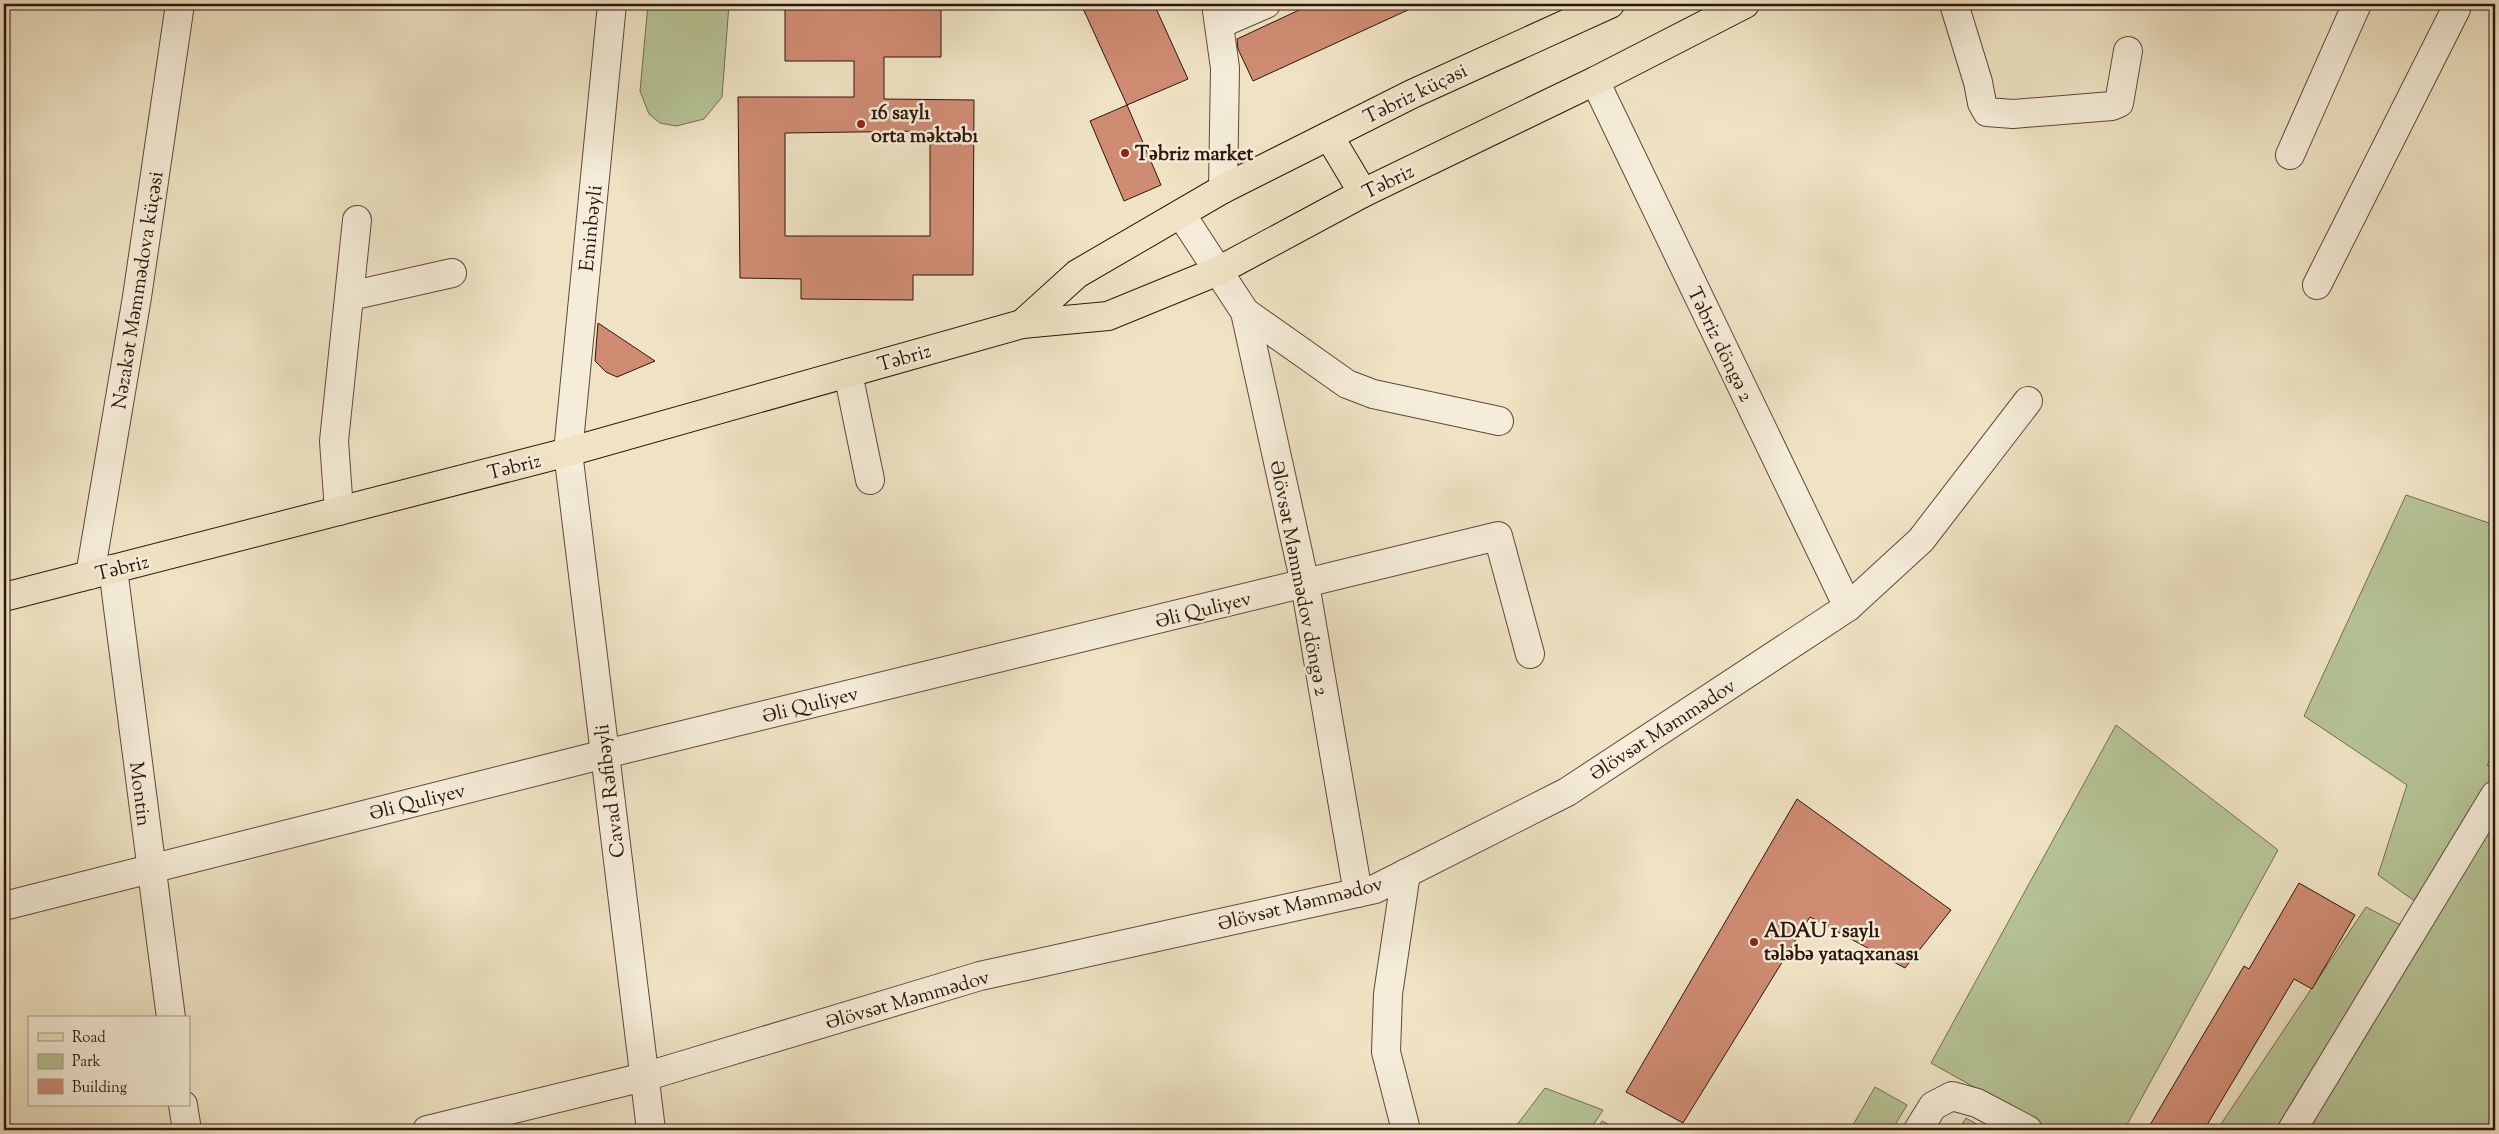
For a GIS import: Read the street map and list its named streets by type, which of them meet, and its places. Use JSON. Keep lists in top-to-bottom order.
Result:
{
  "streets": {
    "main road": ["Təbriz küçəsi", "Təbriz"],
    "street": [
      "Eminbəyli",
      "Nəzakət Məmmədova küçəsi",
      "Təbriz döngə 2",
      "Əlövsət Məmmədov döngə 2",
      "Əli Quliyev",
      "Əlövsət Məmmədov",
      "Cavad Rəfibəyli",
      "Montin"
    ]
  },
  "crossings": [
    ["Təbriz küçəsi", "Təbriz"],
    ["Təbriz", "Eminbəyli"],
    ["Təbriz", "Nəzakət Məmmədova küçəsi"],
    ["Təbriz", "Təbriz döngə 2"],
    ["Təbriz", "Əlövsət Məmmədov döngə 2"],
    ["Təbriz", "Cavad Rəfibəyli"],
    ["Təbriz", "Montin"],
    ["Eminbəyli", "Cavad Rəfibəyli"],
    ["Nəzakət Məmmədova küçəsi", "Montin"],
    ["Təbriz döngə 2", "Əlövsət Məmmədov"],
    ["Əlövsət Məmmədov döngə 2", "Əli Quliyev"],
    ["Əlövsət Məmmədov döngə 2", "Əlövsət Məmmədov"],
    ["Əli Quliyev", "Cavad Rəfibəyli"],
    ["Əli Quliyev", "Montin"],
    ["Əlövsət Məmmədov", "Cavad Rəfibəyli"]
  ],
  "places": ["16 saylı orta məktəbı", "Təbriz market", "ADAU 1 saylı tələbə yataqxanası"],
  "legend": ["Road", "Park", "Building"]
}
